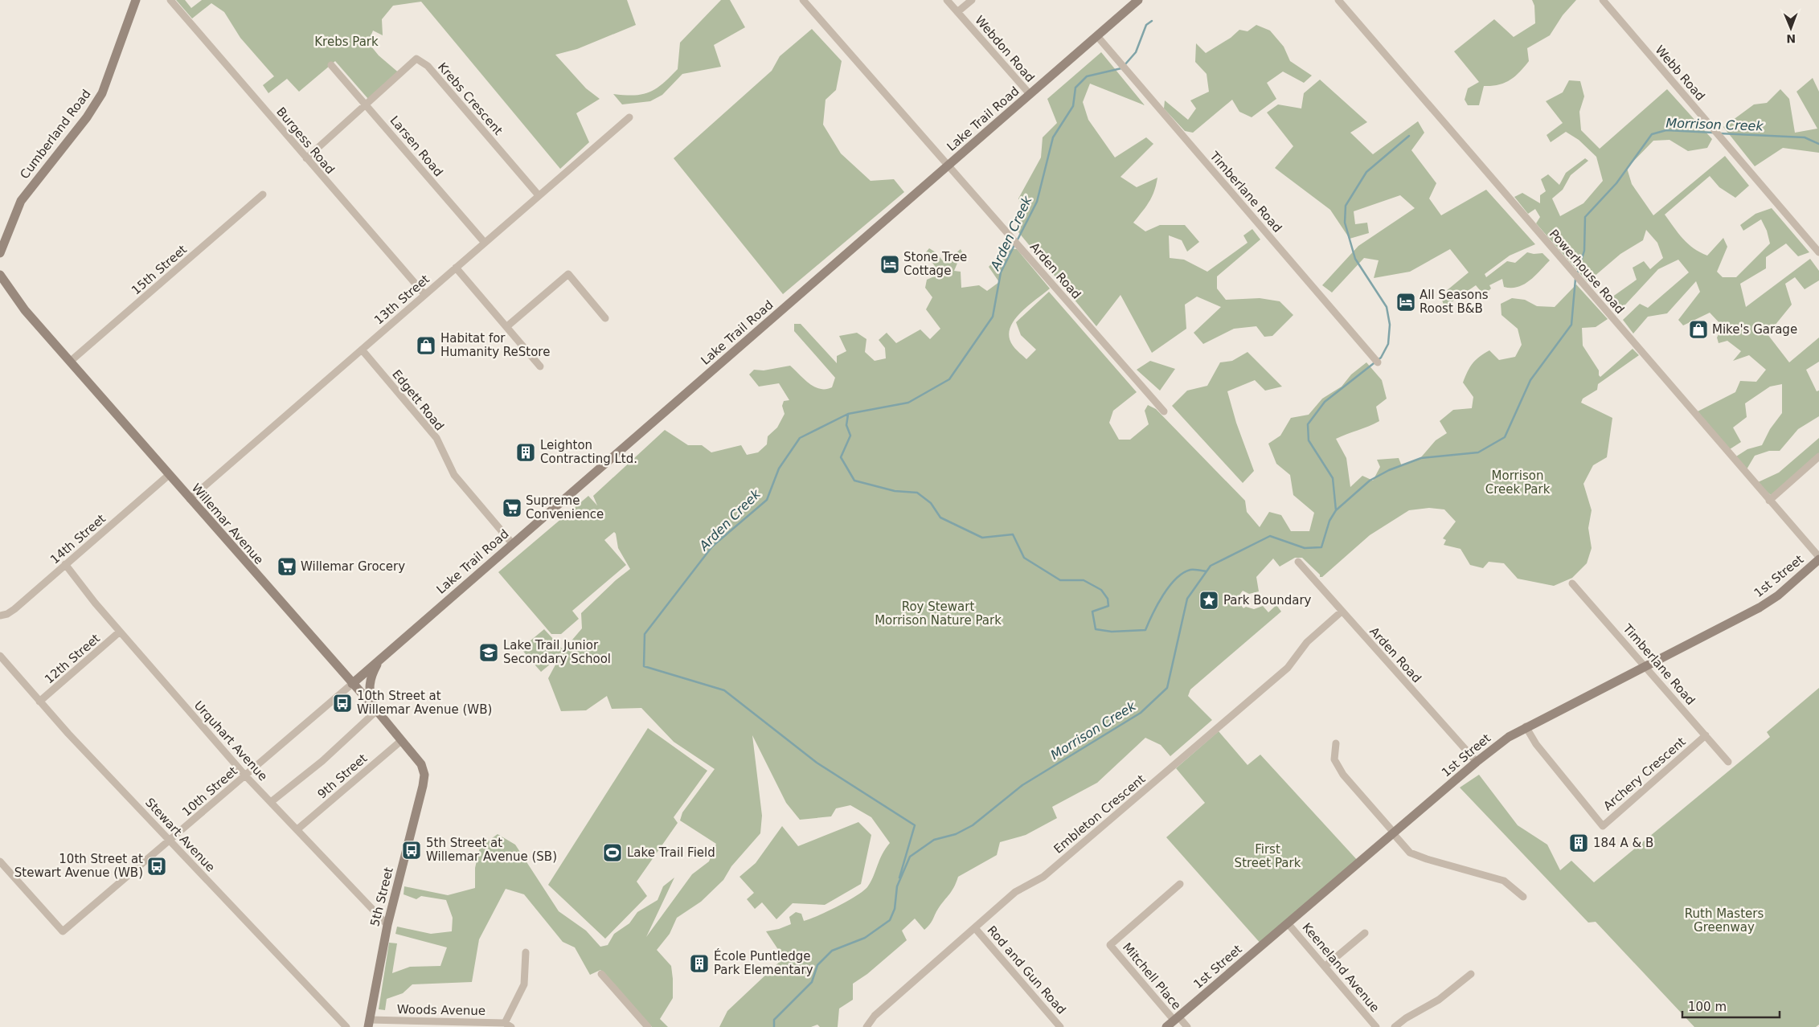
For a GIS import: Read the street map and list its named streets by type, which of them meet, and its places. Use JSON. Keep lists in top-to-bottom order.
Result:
{
  "streets": {
    "street": [
      "Webdon Road",
      "Webb Road",
      "Krebs Crescent",
      "Lake Trail Road",
      "Cumberland Road",
      "Burgess Road",
      "Larsen Road",
      "Timberlane Road",
      "15th Street",
      "Arden Road",
      "Powerhouse Road",
      "13th Street",
      "Edgett Road",
      "Willemar Avenue",
      "14th Street",
      "1st Street",
      "12th Street",
      "Urquhart Avenue",
      "Archery Crescent",
      "9th Street",
      "10th Street",
      "Embleton Crescent",
      "Stewart Avenue",
      "5th Street",
      "Keeneland Avenue",
      "Rod and Gun Road",
      "Mitchell Place",
      "Woods Avenue"
    ]
  },
  "crossings": [
    ["Webdon Road", "Lake Trail Road"],
    ["Krebs Crescent", "Burgess Road"],
    ["Krebs Crescent", "Larsen Road"],
    ["Krebs Crescent", "13th Street"],
    ["Lake Trail Road", "Timberlane Road"],
    ["Lake Trail Road", "Arden Road"],
    ["Lake Trail Road", "Edgett Road"],
    ["Lake Trail Road", "Willemar Avenue"],
    ["Lake Trail Road", "10th Street"],
    ["Burgess Road", "13th Street"],
    ["Larsen Road", "13th Street"],
    ["Timberlane Road", "1st Street"],
    ["Timberlane Road", "Archery Crescent"],
    ["15th Street", "Willemar Avenue"],
    ["Arden Road", "1st Street"],
    ["Arden Road", "Embleton Crescent"],
    ["Powerhouse Road", "1st Street"],
    ["13th Street", "Edgett Road"],
    ["13th Street", "Willemar Avenue"],
    ["Willemar Avenue", "14th Street"],
    ["Willemar Avenue", "9th Street"],
    ["Willemar Avenue", "10th Street"],
    ["Willemar Avenue", "5th Street"],
    ["14th Street", "Urquhart Avenue"],
    ["1st Street", "Archery Crescent"],
    ["1st Street", "Keeneland Avenue"],
    ["1st Street", "Mitchell Place"],
    ["12th Street", "Urquhart Avenue"],
    ["12th Street", "Stewart Avenue"],
    ["Urquhart Avenue", "9th Street"],
    ["Urquhart Avenue", "10th Street"],
    ["Urquhart Avenue", "5th Street"],
    ["10th Street", "Stewart Avenue"],
    ["Embleton Crescent", "Rod and Gun Road"],
    ["5th Street", "Woods Avenue"]
  ],
  "water": ["Morrison Creek", "Arden Creek"],
  "parks": [
    "Krebs Park",
    "Morrison Creek Park",
    "Roy Stewart Morrison Nature Park",
    "First Street Park",
    "Ruth Masters Greenway"
  ],
  "places": {
    "hotel": ["Stone Tree Cottage", "All Seasons Roost B&B"],
    "shop": ["Mike's Garage", "Habitat for Humanity ReStore"],
    "building": ["Leighton Contracting Ltd.", "184 A & B", "École Puntledge Park Elementary"],
    "supermarket": ["Supreme Convenience", "Willemar Grocery"],
    "place": ["Park Boundary"],
    "school or university": ["Lake Trail Junior Secondary School"],
    "bus stop": ["10th Street at Willemar Avenue (WB)", "5th Street at Willemar Avenue (SB)", "10th Street at Stewart Avenue (WB)"],
    "sports": ["Lake Trail Field"]
  },
  "scale_bar": "100 m",
  "north": "bottom"
}
